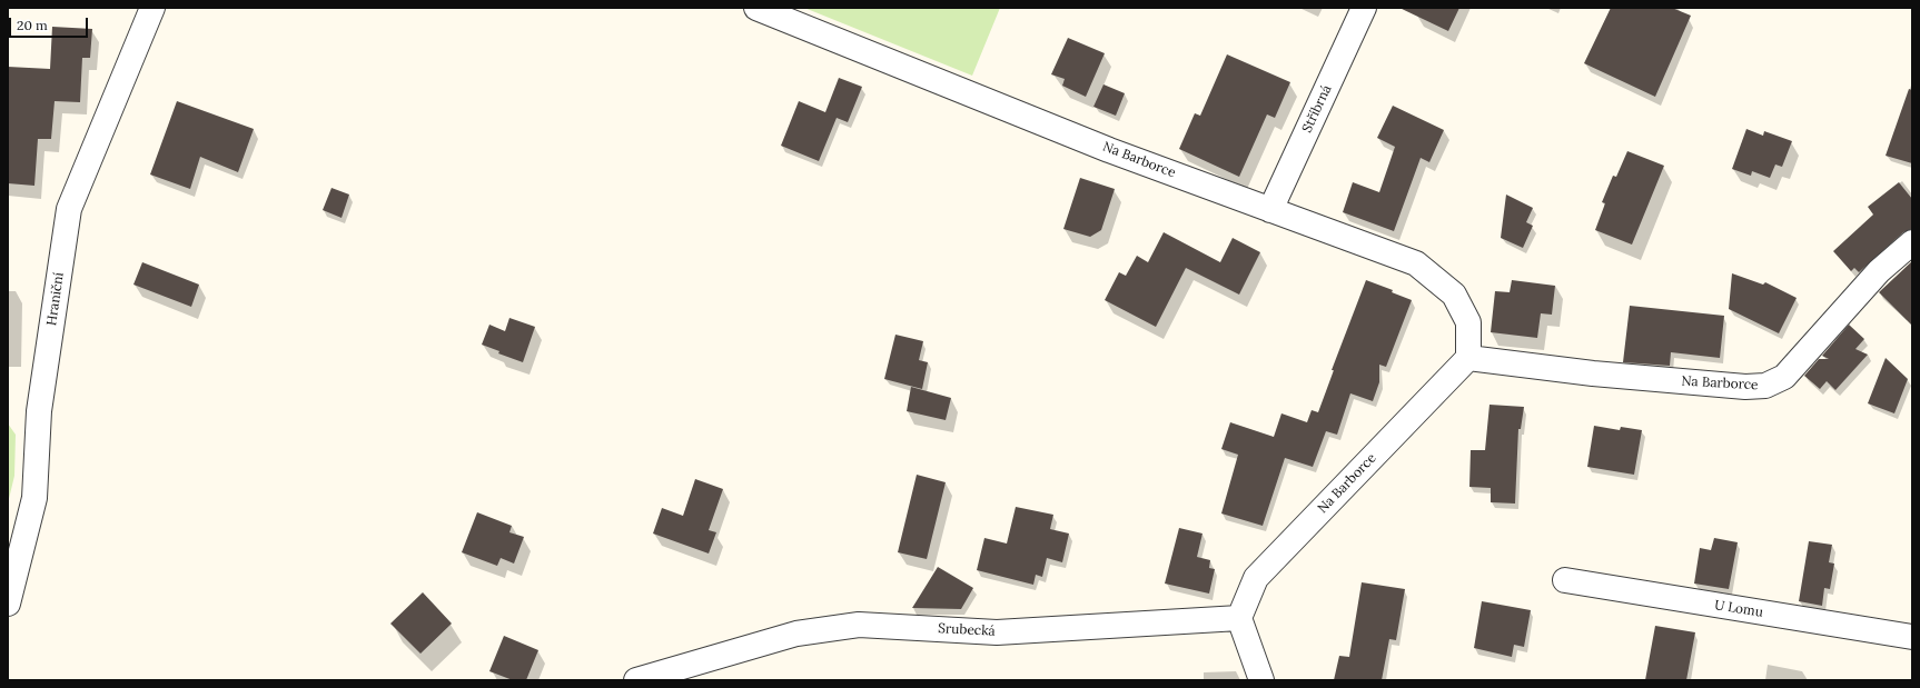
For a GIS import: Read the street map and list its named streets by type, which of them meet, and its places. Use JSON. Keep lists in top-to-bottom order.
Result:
{
  "streets": {
    "street": [
      "Stříbrná",
      "Na Barborce",
      "Hraniční",
      "U Lomu",
      "Srubecká"
    ]
  },
  "crossings": [
    ["Stříbrná", "Na Barborce"],
    ["Na Barborce", "Srubecká"]
  ],
  "scale_bar": "20 m"
}
